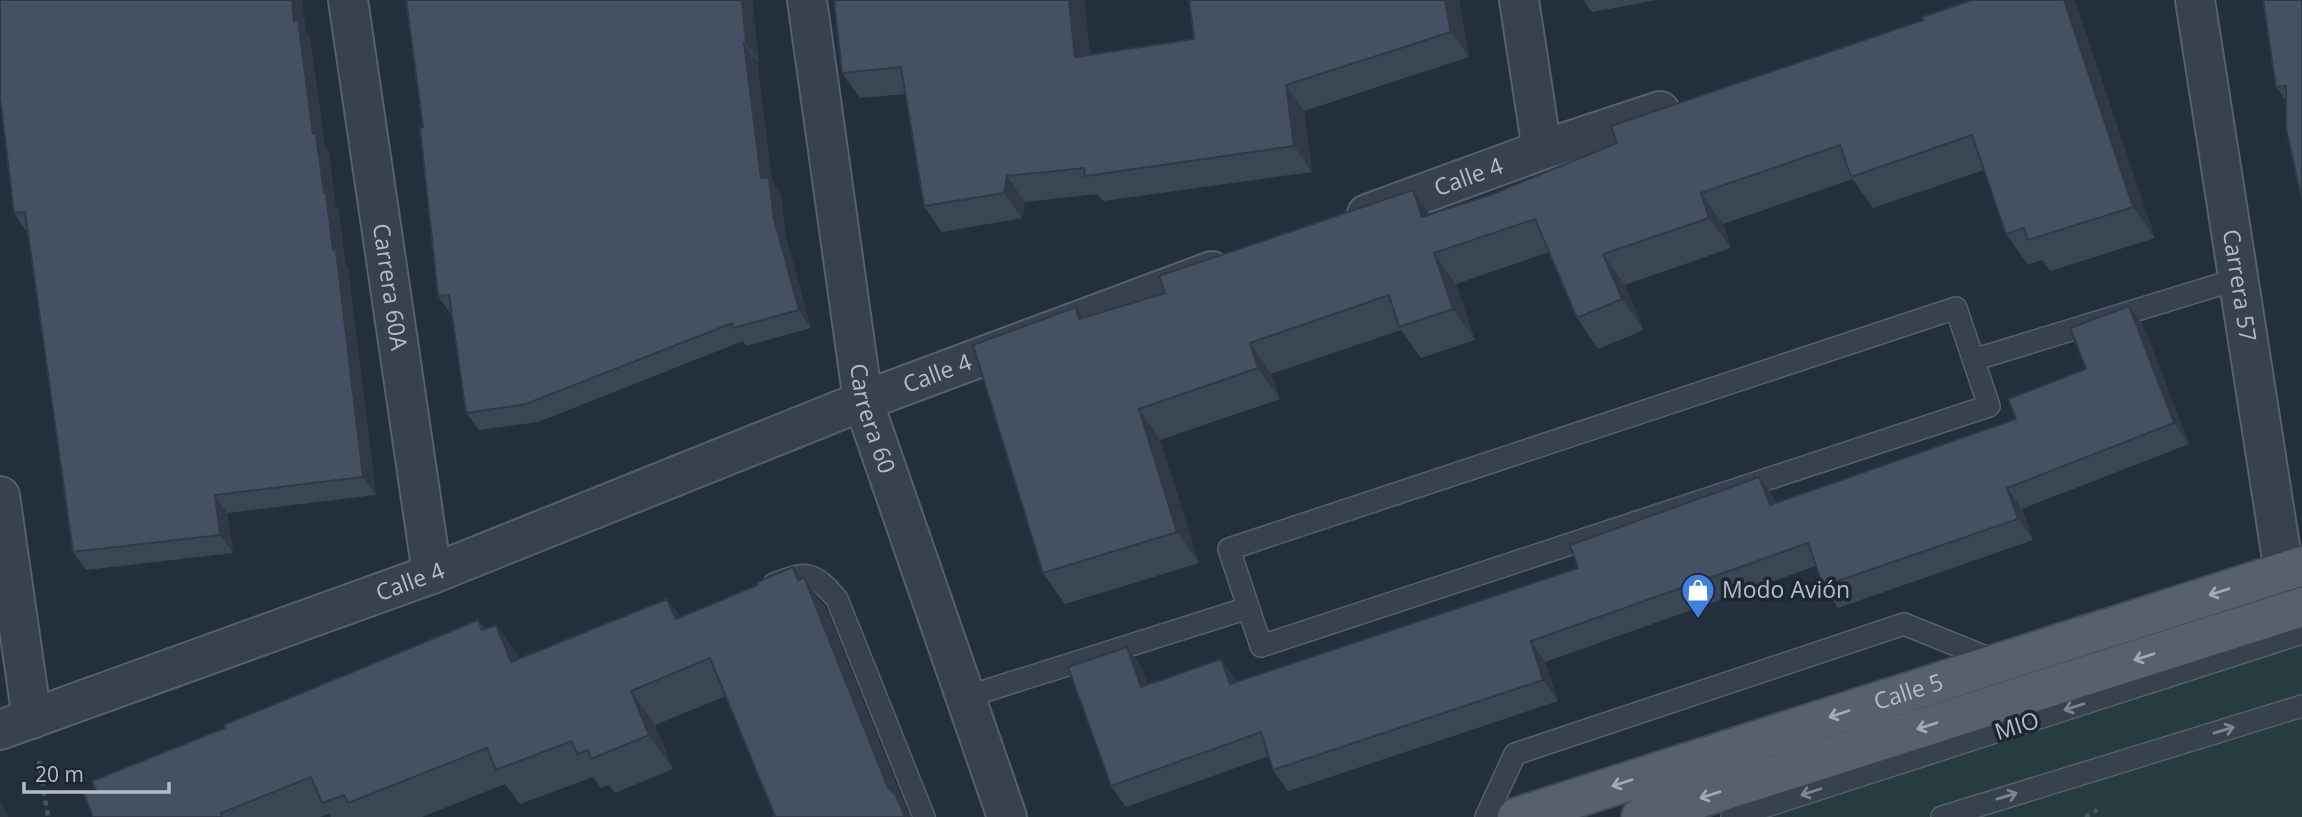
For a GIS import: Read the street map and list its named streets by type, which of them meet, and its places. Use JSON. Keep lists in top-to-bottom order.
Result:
{
  "streets": {
    "main road": ["Calle 5"],
    "street": [
      "Calle 4",
      "Carrera 57",
      "Carrera 60A",
      "Carrera 60"
    ],
    "lane": ["MIO"]
  },
  "crossings": [
    ["Calle 4", "Carrera 60A"],
    ["Calle 4", "Carrera 60"],
    ["Carrera 57", "Calle 5"]
  ],
  "one_way": ["Calle 5"],
  "places": {
    "shop": ["Modo Avión"]
  },
  "scale_bar": "20 m"
}
